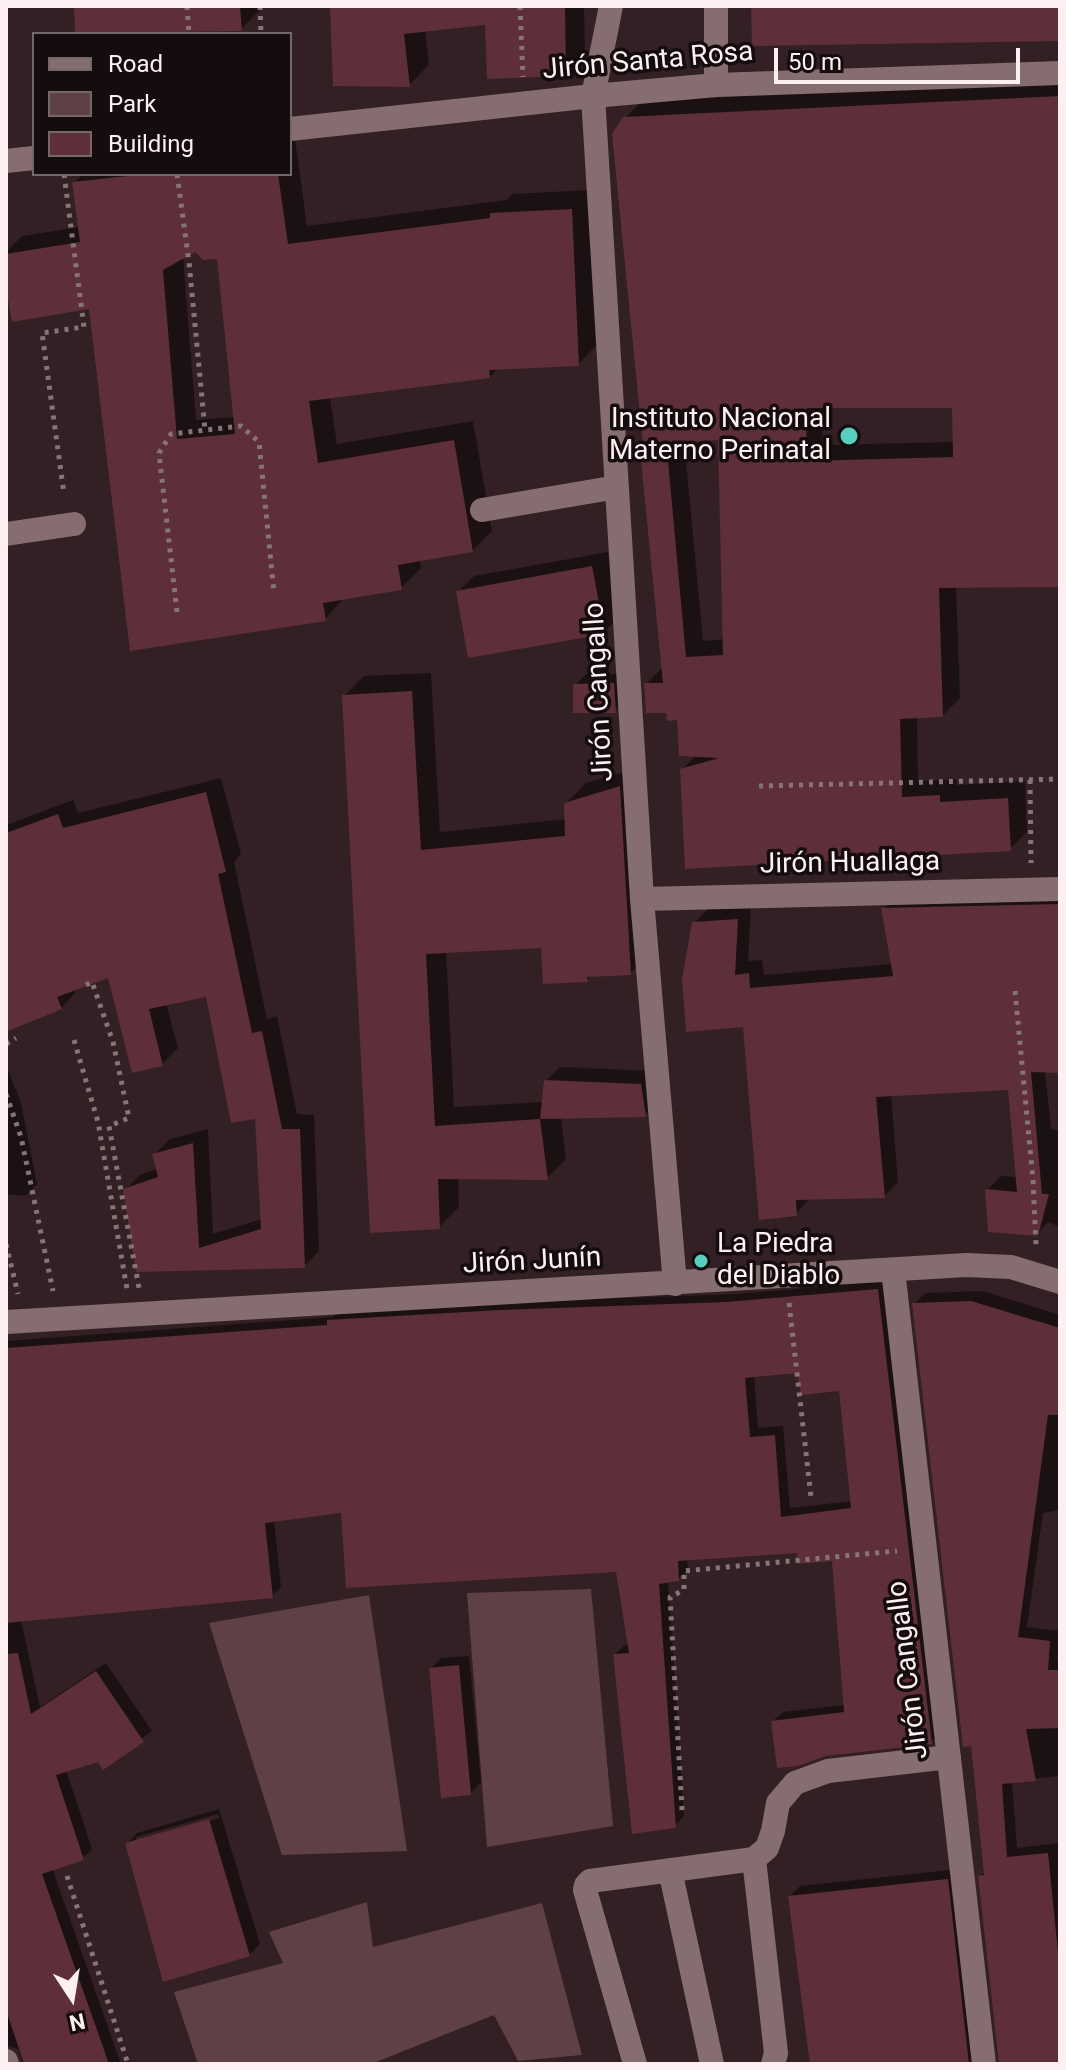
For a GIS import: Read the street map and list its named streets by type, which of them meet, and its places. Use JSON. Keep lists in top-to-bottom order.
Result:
{
  "streets": {
    "street": [
      "Jirón Santa Rosa",
      "Jirón Cangallo",
      "Jirón Huallaga",
      "Jirón Junín"
    ]
  },
  "crossings": [
    ["Jirón Santa Rosa", "Jirón Cangallo"],
    ["Jirón Cangallo", "Jirón Huallaga"],
    ["Jirón Cangallo", "Jirón Junín"]
  ],
  "places": ["Instituto Nacional Materno Perinatal", "La Piedra del Diablo"],
  "legend": ["Road", "Park", "Building"],
  "scale_bar": "50 m",
  "north": "bottom"
}
